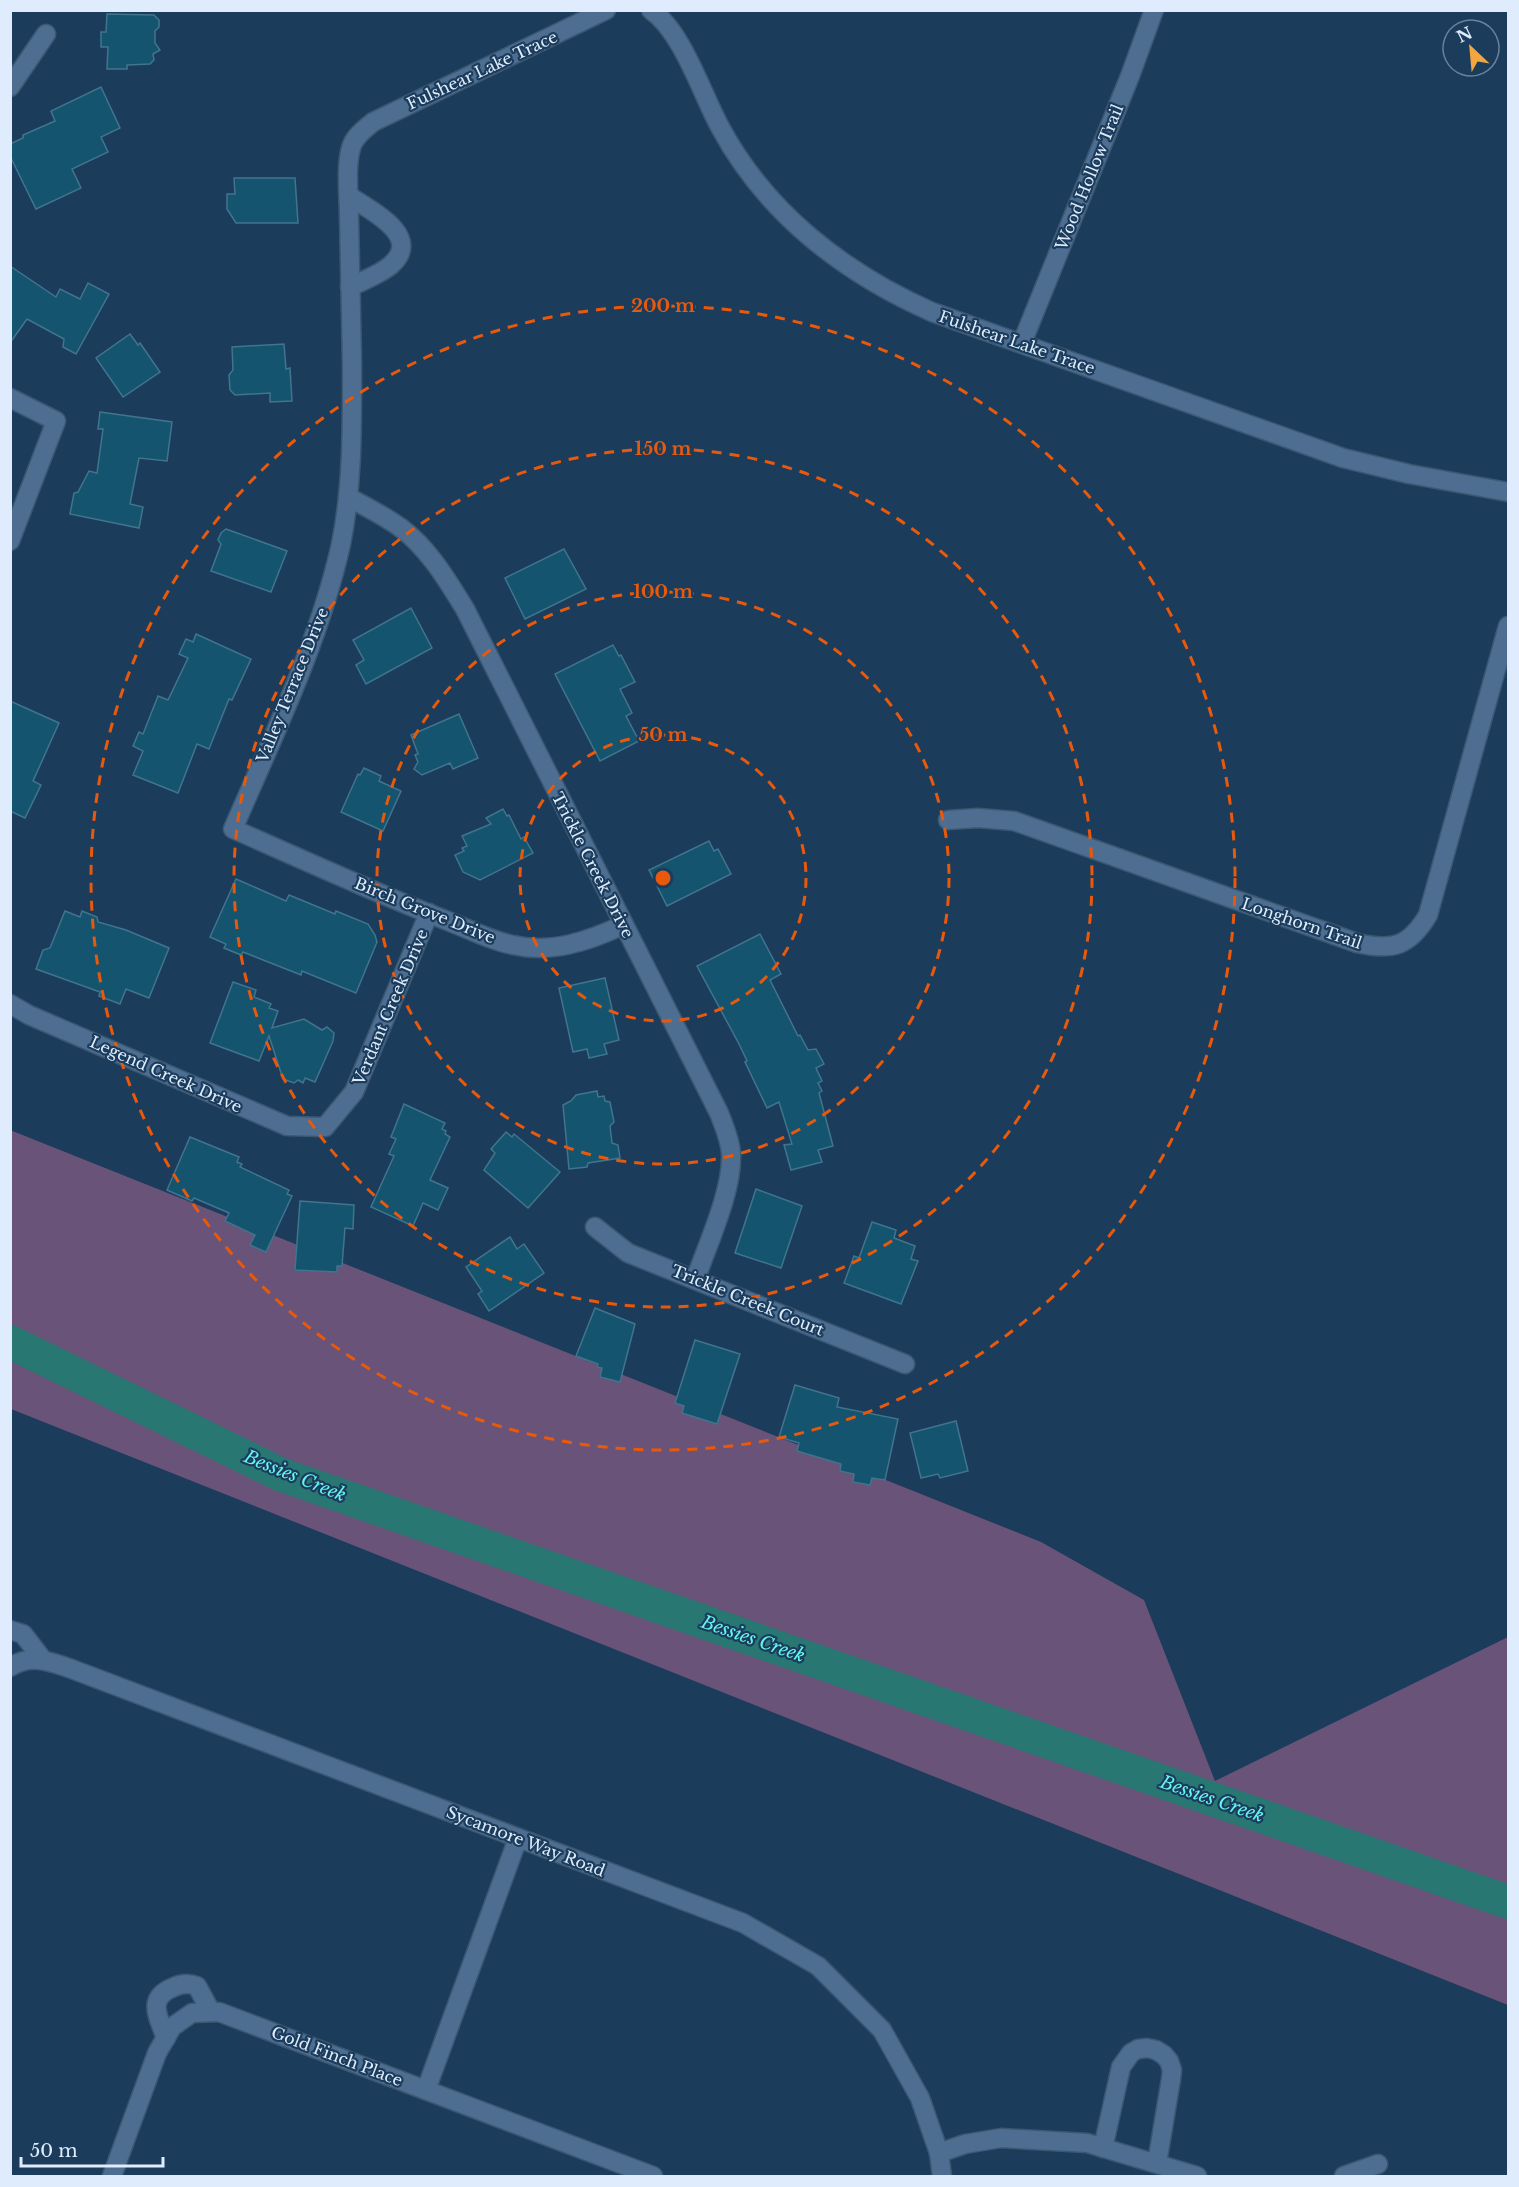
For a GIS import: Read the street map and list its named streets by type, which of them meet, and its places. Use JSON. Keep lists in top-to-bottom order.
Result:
{
  "streets": {
    "street": [
      "Fulshear Lake Trace",
      "Wood Hollow Trail",
      "Valley Terrace Drive",
      "Trickle Creek Drive",
      "Birch Grove Drive",
      "Longhorn Trail",
      "Verdant Creek Drive",
      "Legend Creek Drive",
      "Trickle Creek Court",
      "Sycamore Way Road",
      "Gold Finch Place"
    ]
  },
  "crossings": [
    ["Fulshear Lake Trace", "Wood Hollow Trail"],
    ["Fulshear Lake Trace", "Valley Terrace Drive"],
    ["Valley Terrace Drive", "Trickle Creek Drive"],
    ["Valley Terrace Drive", "Birch Grove Drive"],
    ["Trickle Creek Drive", "Birch Grove Drive"],
    ["Trickle Creek Drive", "Trickle Creek Court"],
    ["Birch Grove Drive", "Verdant Creek Drive"],
    ["Verdant Creek Drive", "Legend Creek Drive"]
  ],
  "water": ["Bessies Creek"],
  "scale_bar": "50 m",
  "north": "top left",
  "rings": [
    "200 m",
    "150 m",
    "100 m",
    "50 m"
  ]
}
